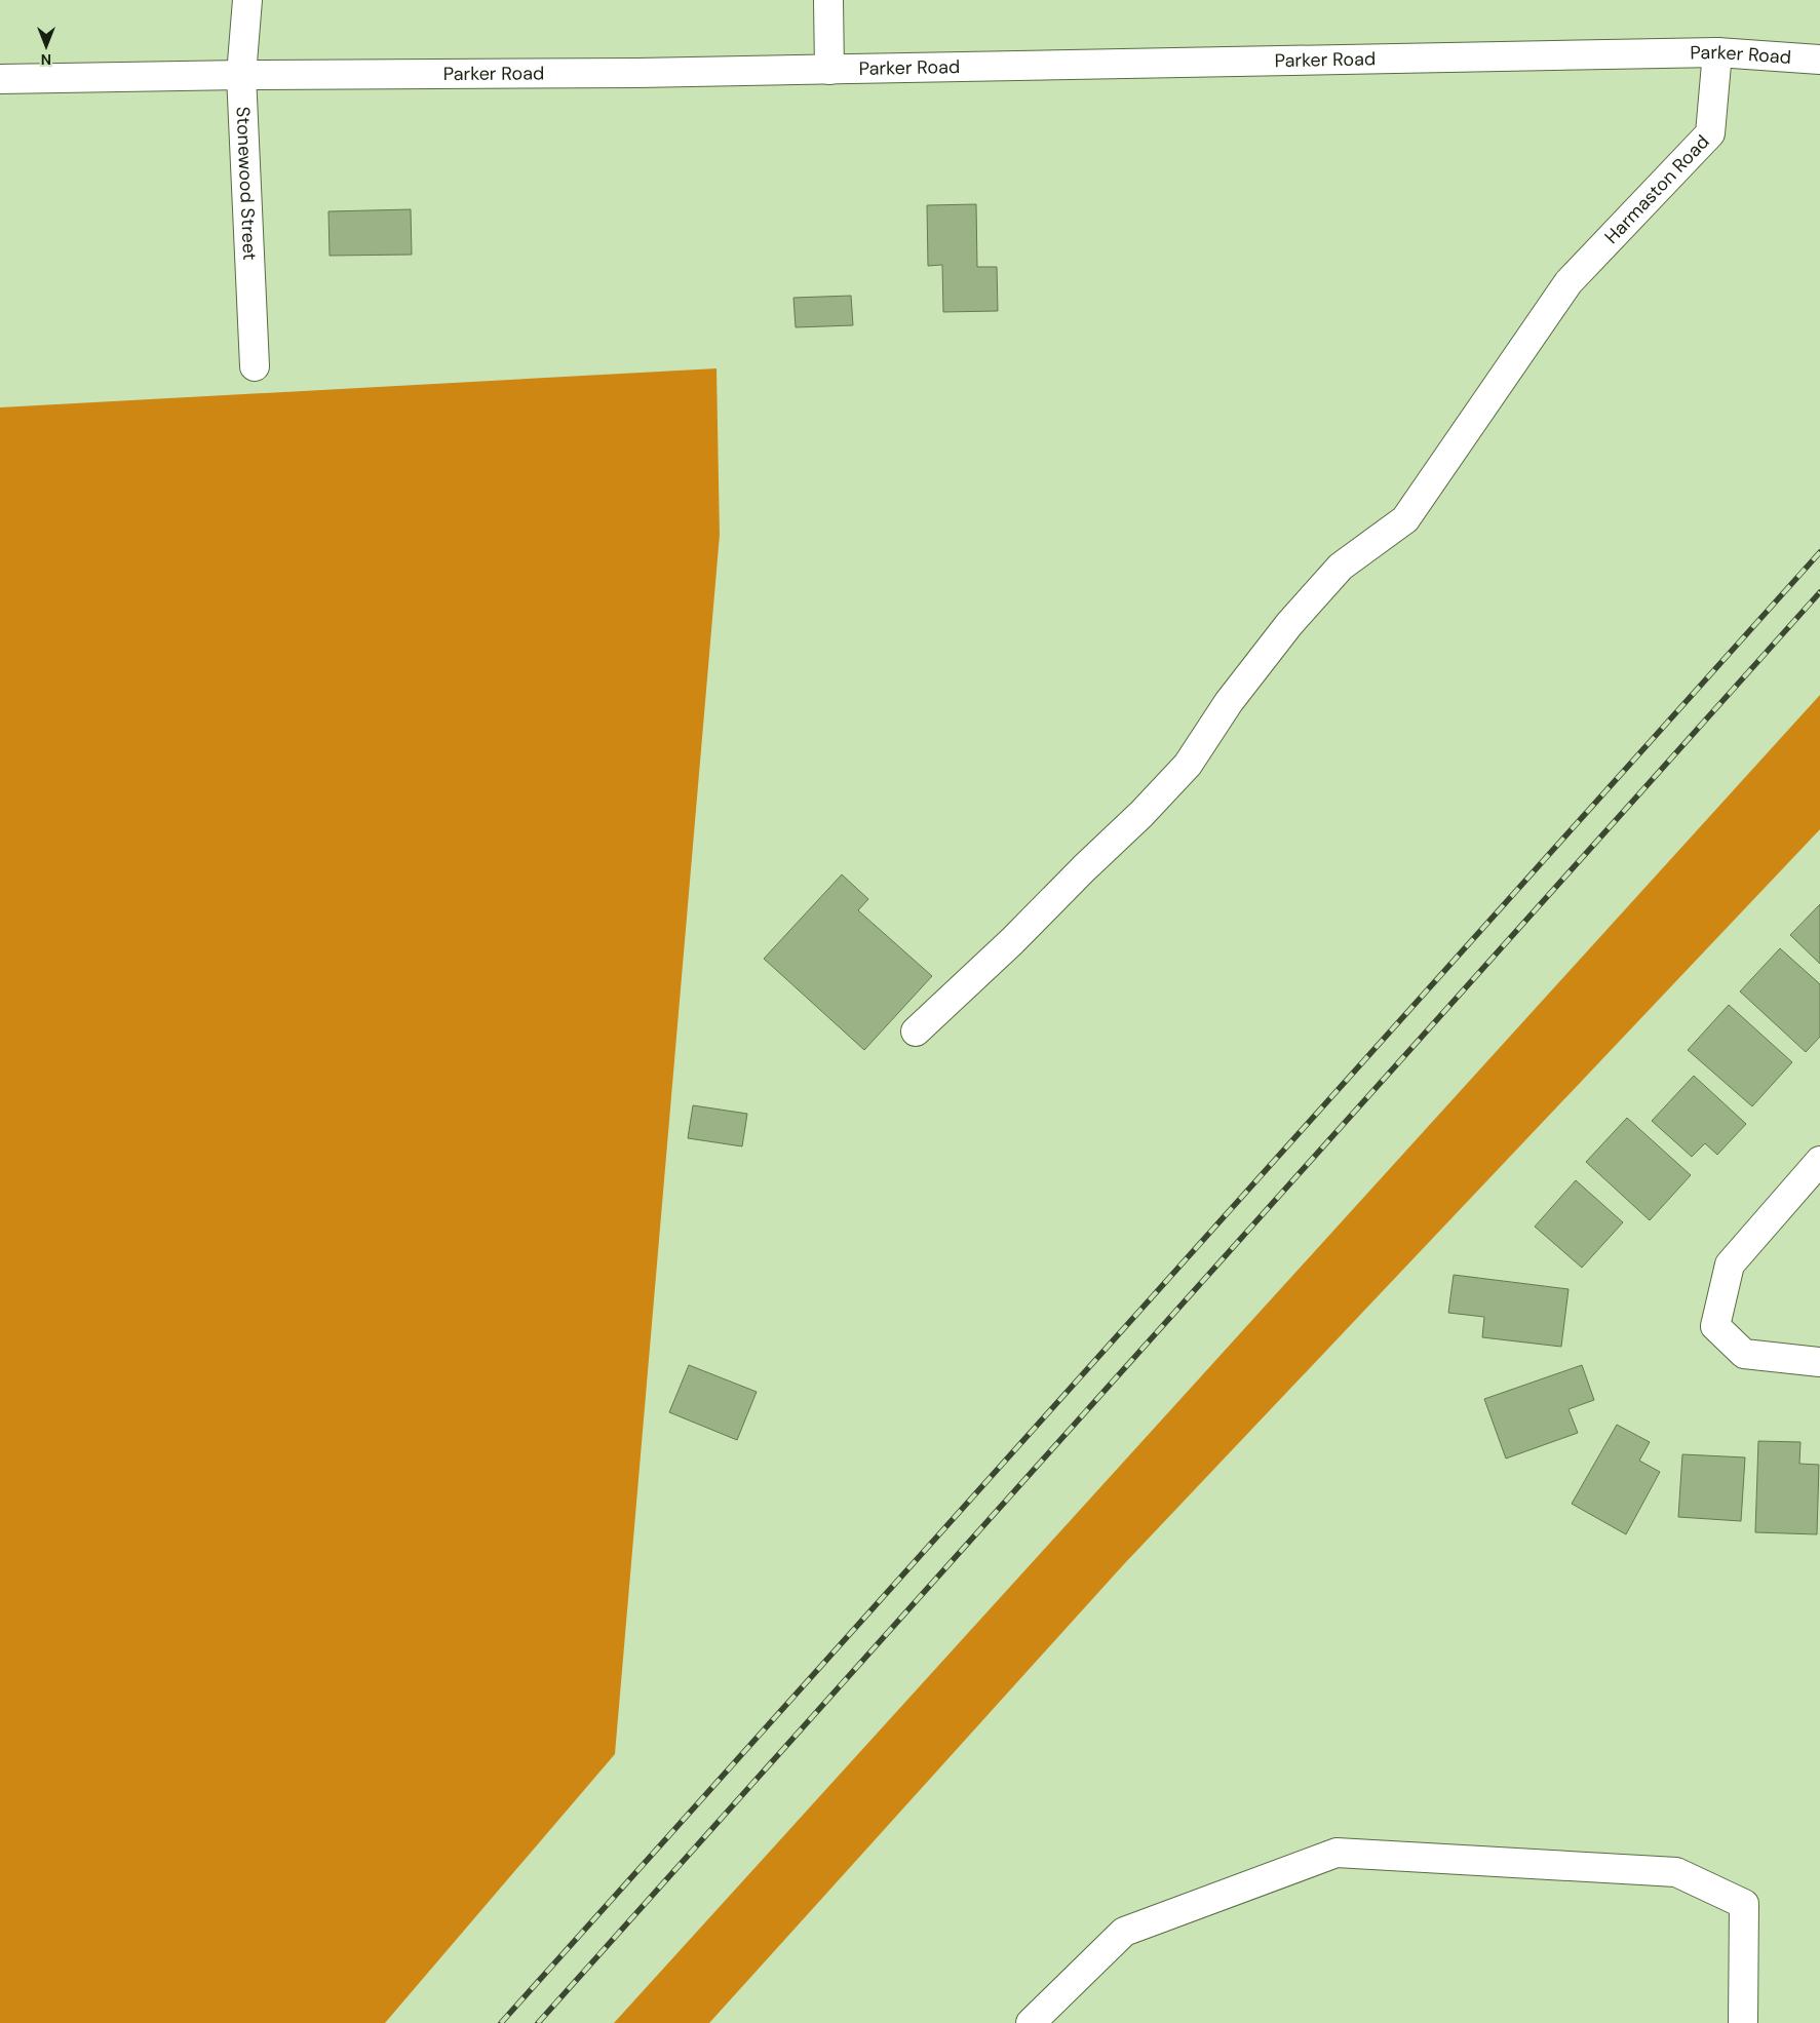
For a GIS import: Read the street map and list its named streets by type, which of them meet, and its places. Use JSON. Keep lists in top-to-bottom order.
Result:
{
  "streets": {
    "street": ["Parker Road", "Stonewood Street", "Harmaston Road"]
  },
  "crossings": [
    ["Parker Road", "Stonewood Street"],
    ["Parker Road", "Harmaston Road"]
  ],
  "north": "bottom"
}
